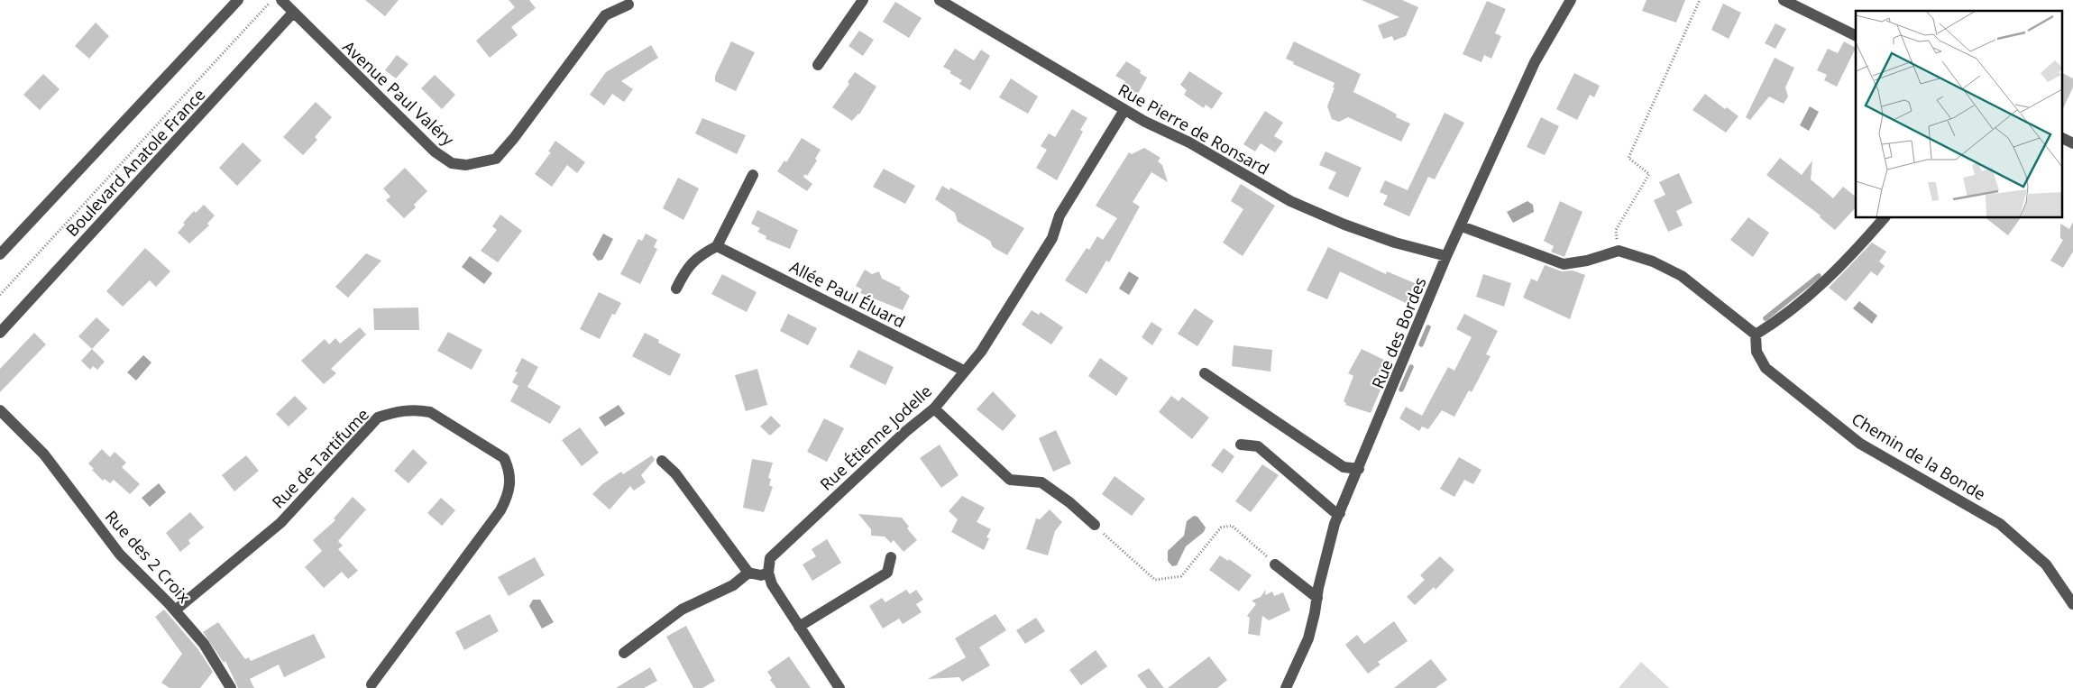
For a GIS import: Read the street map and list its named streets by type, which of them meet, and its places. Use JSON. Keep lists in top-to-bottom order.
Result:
{
  "streets": {
    "street": [
      "Avenue Paul Valéry",
      "Rue Pierre de Ronsard",
      "Boulevard Anatole France",
      "Allée Paul Éluard",
      "Rue des Bordes",
      "Rue Étienne Jodelle",
      "Chemin de la Bonde",
      "Rue de Tartifume",
      "Rue des 2 Croix"
    ]
  },
  "crossings": [
    ["Avenue Paul Valéry", "Boulevard Anatole France"],
    ["Rue Pierre de Ronsard", "Rue des Bordes"],
    ["Rue Pierre de Ronsard", "Rue Étienne Jodelle"],
    ["Allée Paul Éluard", "Rue Étienne Jodelle"],
    ["Rue de Tartifume", "Rue des 2 Croix"]
  ]
}
